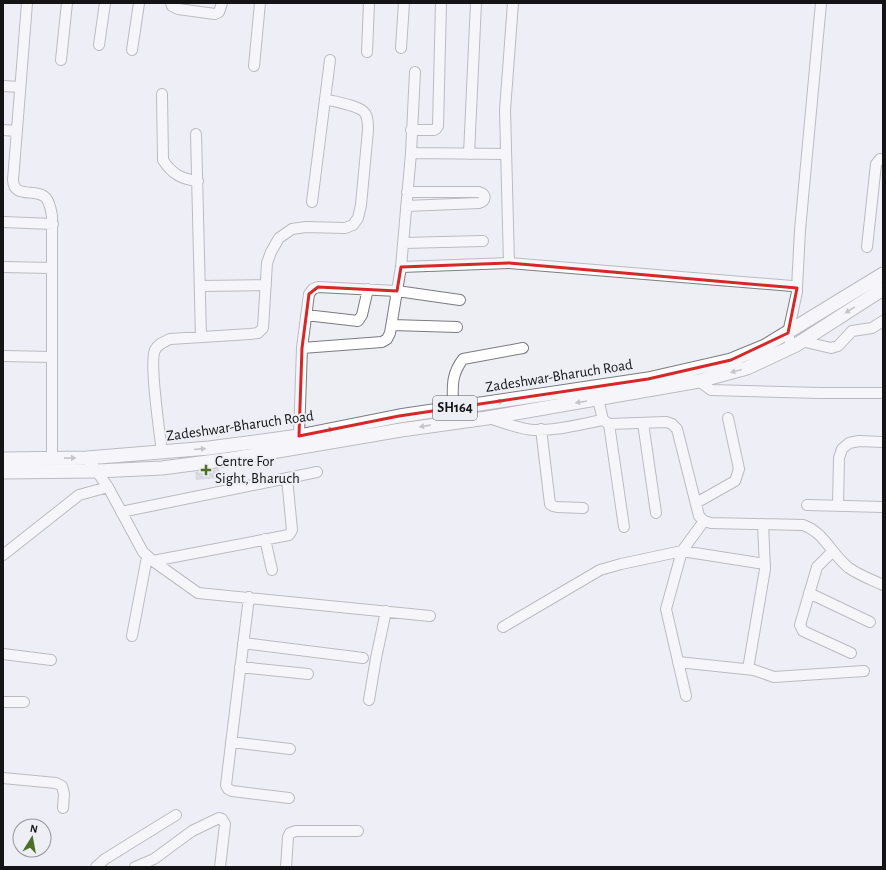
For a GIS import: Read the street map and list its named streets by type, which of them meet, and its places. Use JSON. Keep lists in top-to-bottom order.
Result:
{
  "streets": {
    "main road": ["Zadeshwar-Bharuch Road", "SH164"]
  },
  "places": {
    "health": ["Centre For Sight, Bharuch"]
  },
  "north": "top"
}
